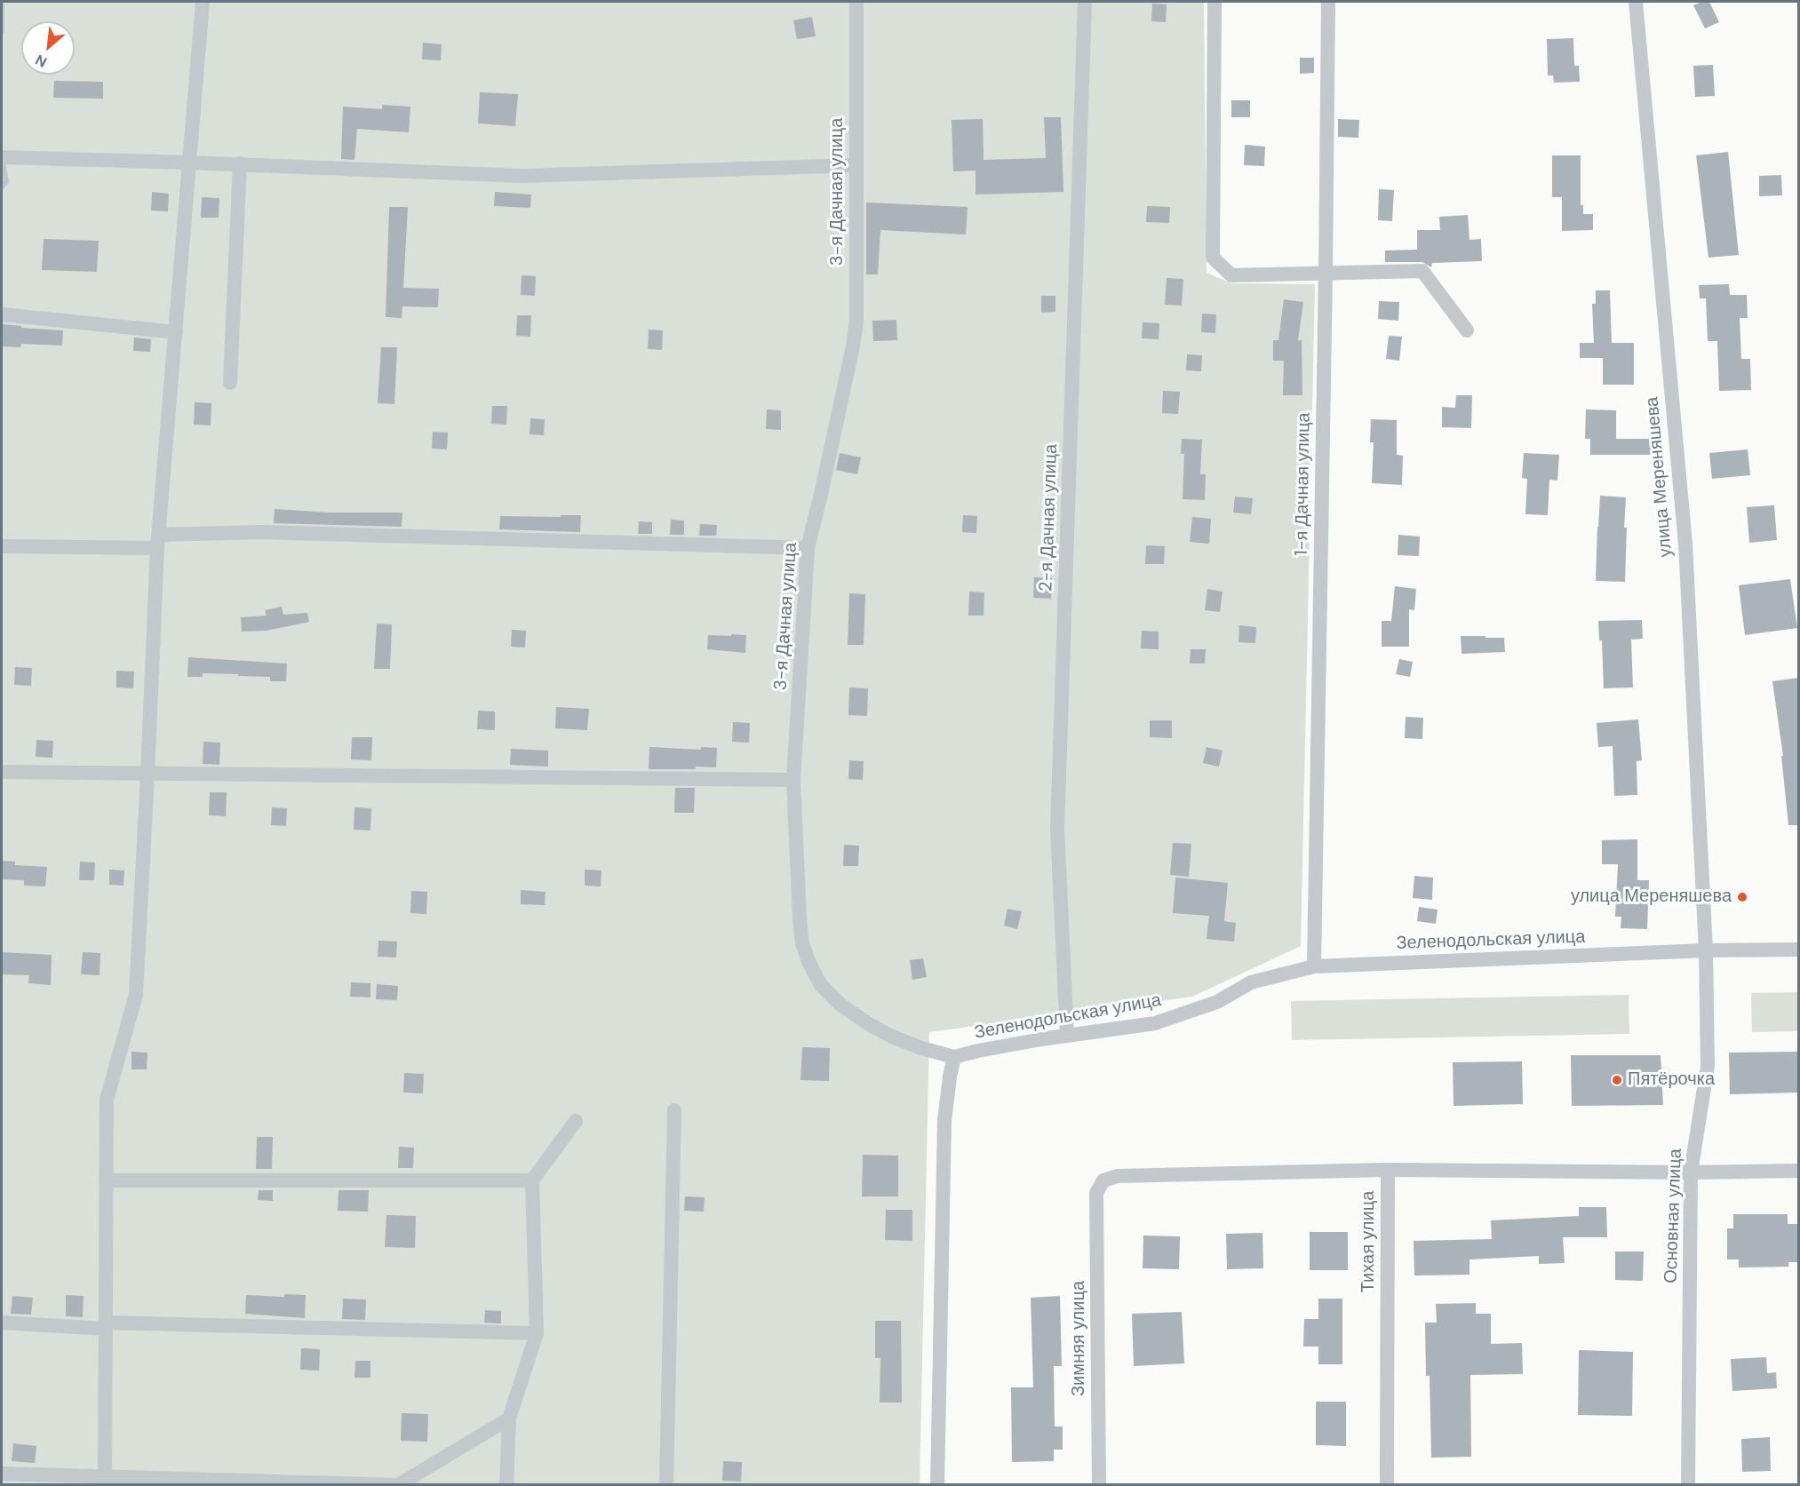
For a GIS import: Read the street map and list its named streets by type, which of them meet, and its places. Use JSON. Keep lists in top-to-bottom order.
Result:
{
  "streets": {
    "street": [
      "3-я Дачная улица",
      "улица Мереняшева",
      "1-я Дачная улица",
      "2-я Дачная улица",
      "Зеленодольская улица",
      "Основная улица",
      "Тихая улица",
      "Зимняя улица"
    ]
  },
  "crossings": [
    ["3-я Дачная улица", "Зеленодольская улица"],
    ["улица Мереняшева", "Зеленодольская улица"],
    ["улица Мереняшева", "Основная улица"],
    ["1-я Дачная улица", "Зеленодольская улица"],
    ["2-я Дачная улица", "Зеленодольская улица"],
    ["Зеленодольская улица", "Основная улица"],
    ["Тихая улица", "Зимняя улица"]
  ],
  "places": ["улица Мереняшева", "Пятёрочка"],
  "north": "bottom left"
}
